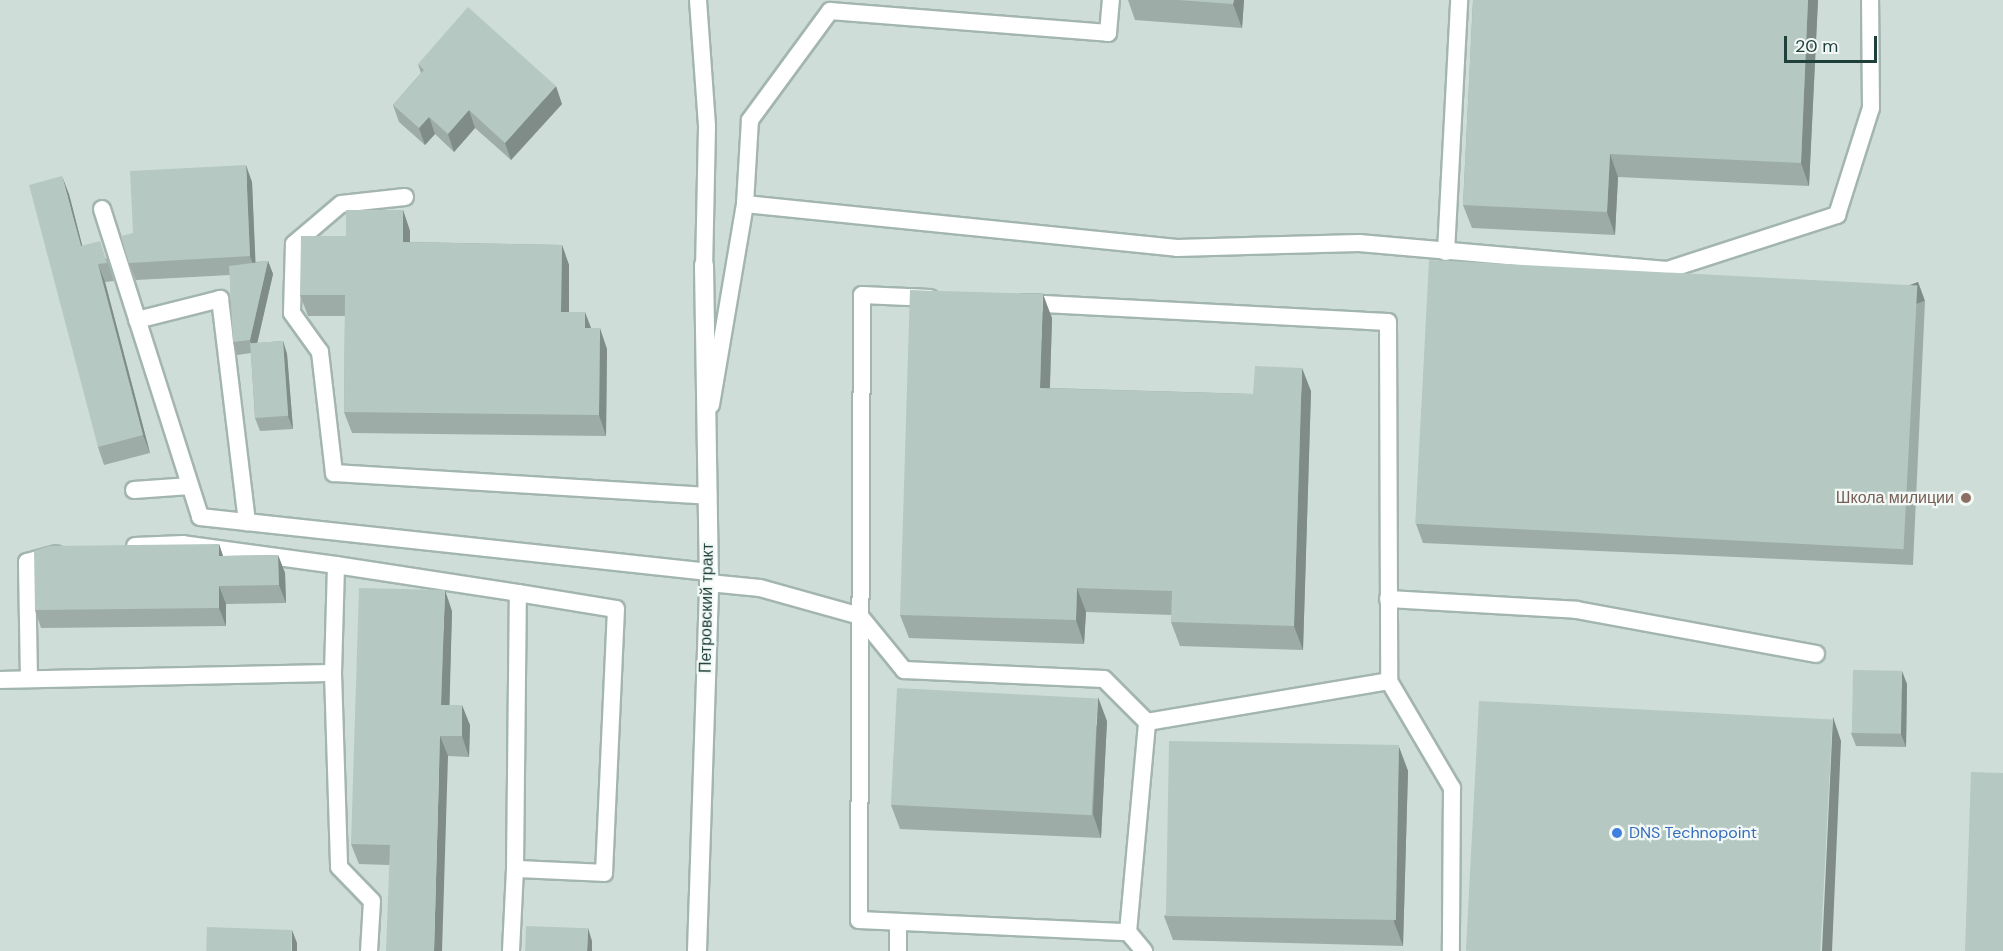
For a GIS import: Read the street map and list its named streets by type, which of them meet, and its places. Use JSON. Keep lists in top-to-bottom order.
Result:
{
  "streets": {
    "street": ["Петровский тракт"]
  },
  "places": ["Школа милиции", "DNS Technopoint"],
  "scale_bar": "20 m"
}
